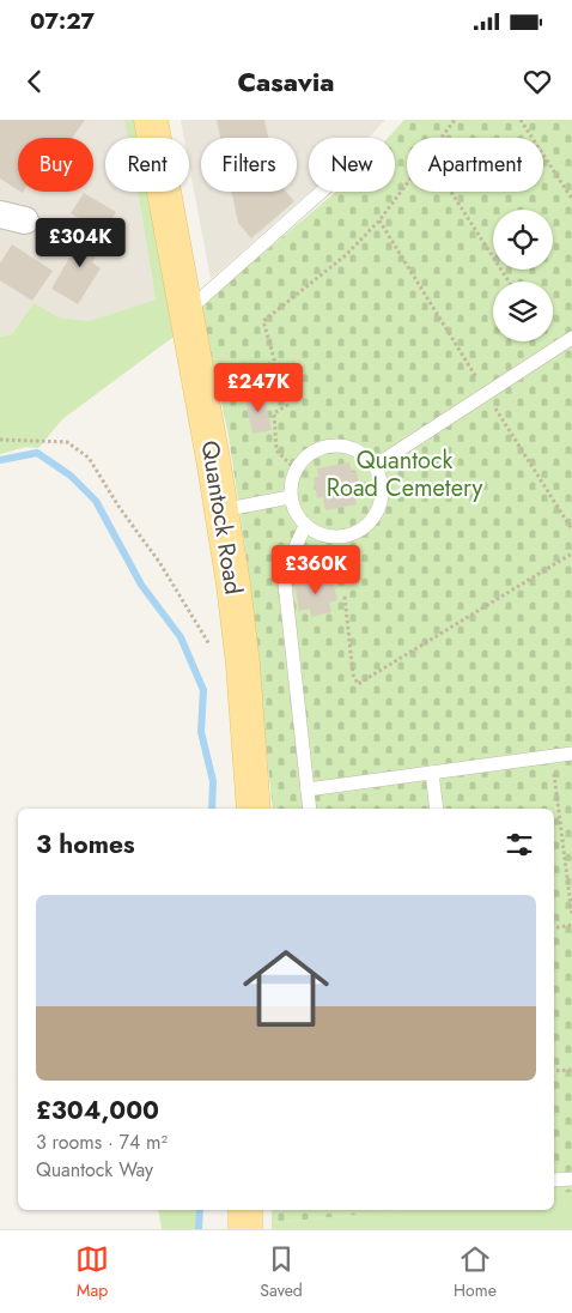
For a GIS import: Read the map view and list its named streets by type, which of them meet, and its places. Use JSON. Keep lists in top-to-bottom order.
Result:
{
  "streets": {
    "main road": ["Quantock Road"]
  },
  "parks": ["Quantock Road Cemetery"],
  "page": {
    "status": "07:27",
    "header": "Casavia",
    "chip": [
      "Buy",
      "Rent",
      "Filters",
      "New",
      "Apartment"
    ],
    "price": ["£304K", "£247K", "£360K"],
    "heading": "3 homes",
    "list": [
      {
        "name": "£304,000",
        "note": "3 rooms · 74 m² · Quantock Way"
      }
    ],
    "tabs": ["Map", "Saved", "Home"]
  }
}
